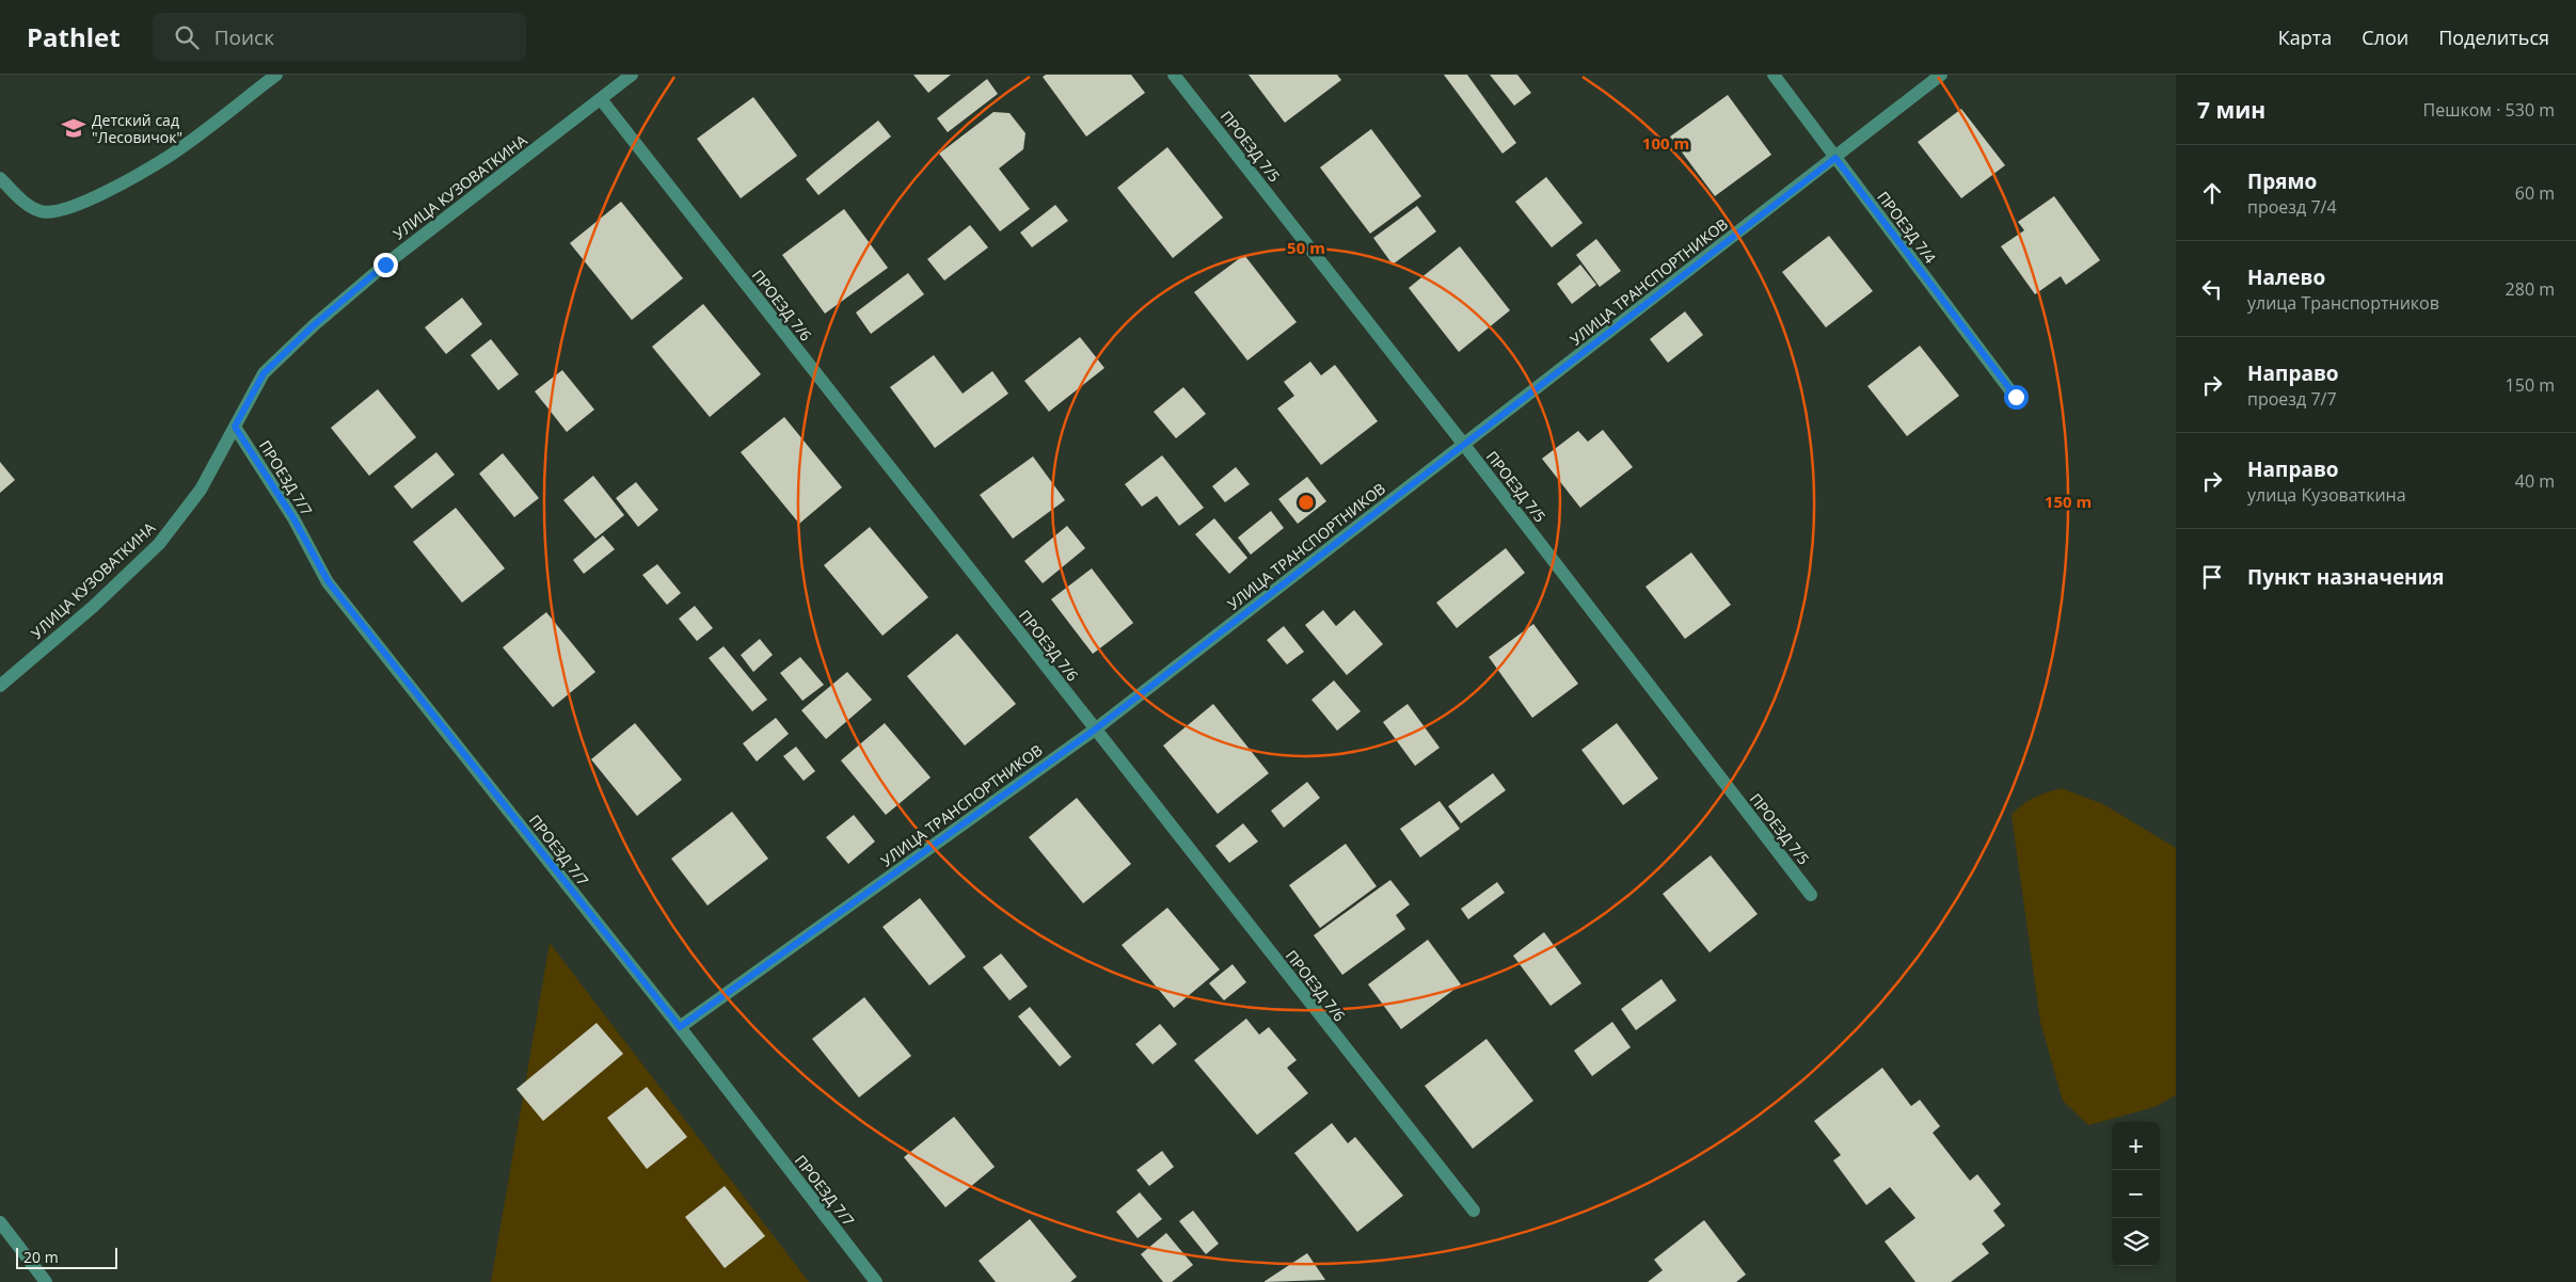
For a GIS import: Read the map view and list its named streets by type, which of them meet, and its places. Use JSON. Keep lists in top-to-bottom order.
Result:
{
  "streets": {
    "street": [
      "ПРОЕЗД 7/5",
      "УЛИЦА КУЗОВАТКИНА",
      "ПРОЕЗД 7/4",
      "УЛИЦА ТРАНСПОРТНИКОВ",
      "ПРОЕЗД 7/6",
      "ПРОЕЗД 7/7"
    ]
  },
  "crossings": [
    ["ПРОЕЗД 7/5", "УЛИЦА ТРАНСПОРТНИКОВ"],
    ["УЛИЦА КУЗОВАТКИНА", "ПРОЕЗД 7/6"],
    ["УЛИЦА КУЗОВАТКИНА", "ПРОЕЗД 7/7"],
    ["ПРОЕЗД 7/4", "УЛИЦА ТРАНСПОРТНИКОВ"],
    ["УЛИЦА ТРАНСПОРТНИКОВ", "ПРОЕЗД 7/6"],
    ["УЛИЦА ТРАНСПОРТНИКОВ", "ПРОЕЗД 7/7"]
  ],
  "places": {
    "school or university": ["Детский сад \"Лесовичок\""]
  },
  "scale_bar": "20 m",
  "page": {
    "header": "Pathlet",
    "search": "Поиск",
    "nav": ["Карта", "Слои", "Поделиться"],
    "heading": ["7 мин", "Пешком · 530 m"],
    "list": [
      ["Прямо", "проезд 7/4", "60 m"],
      ["Налево", "улица Транспортников", "280 m"],
      ["Направо", "проезд 7/7", "150 m"],
      ["Направо", "улица Кузоваткина", "40 m"],
      "Пункт назначения"
    ],
    "map_buttons": ["+", "−"],
    "scale": "20 m"
  },
  "rings": ["100 m", "50 m", "150 m"]
}
